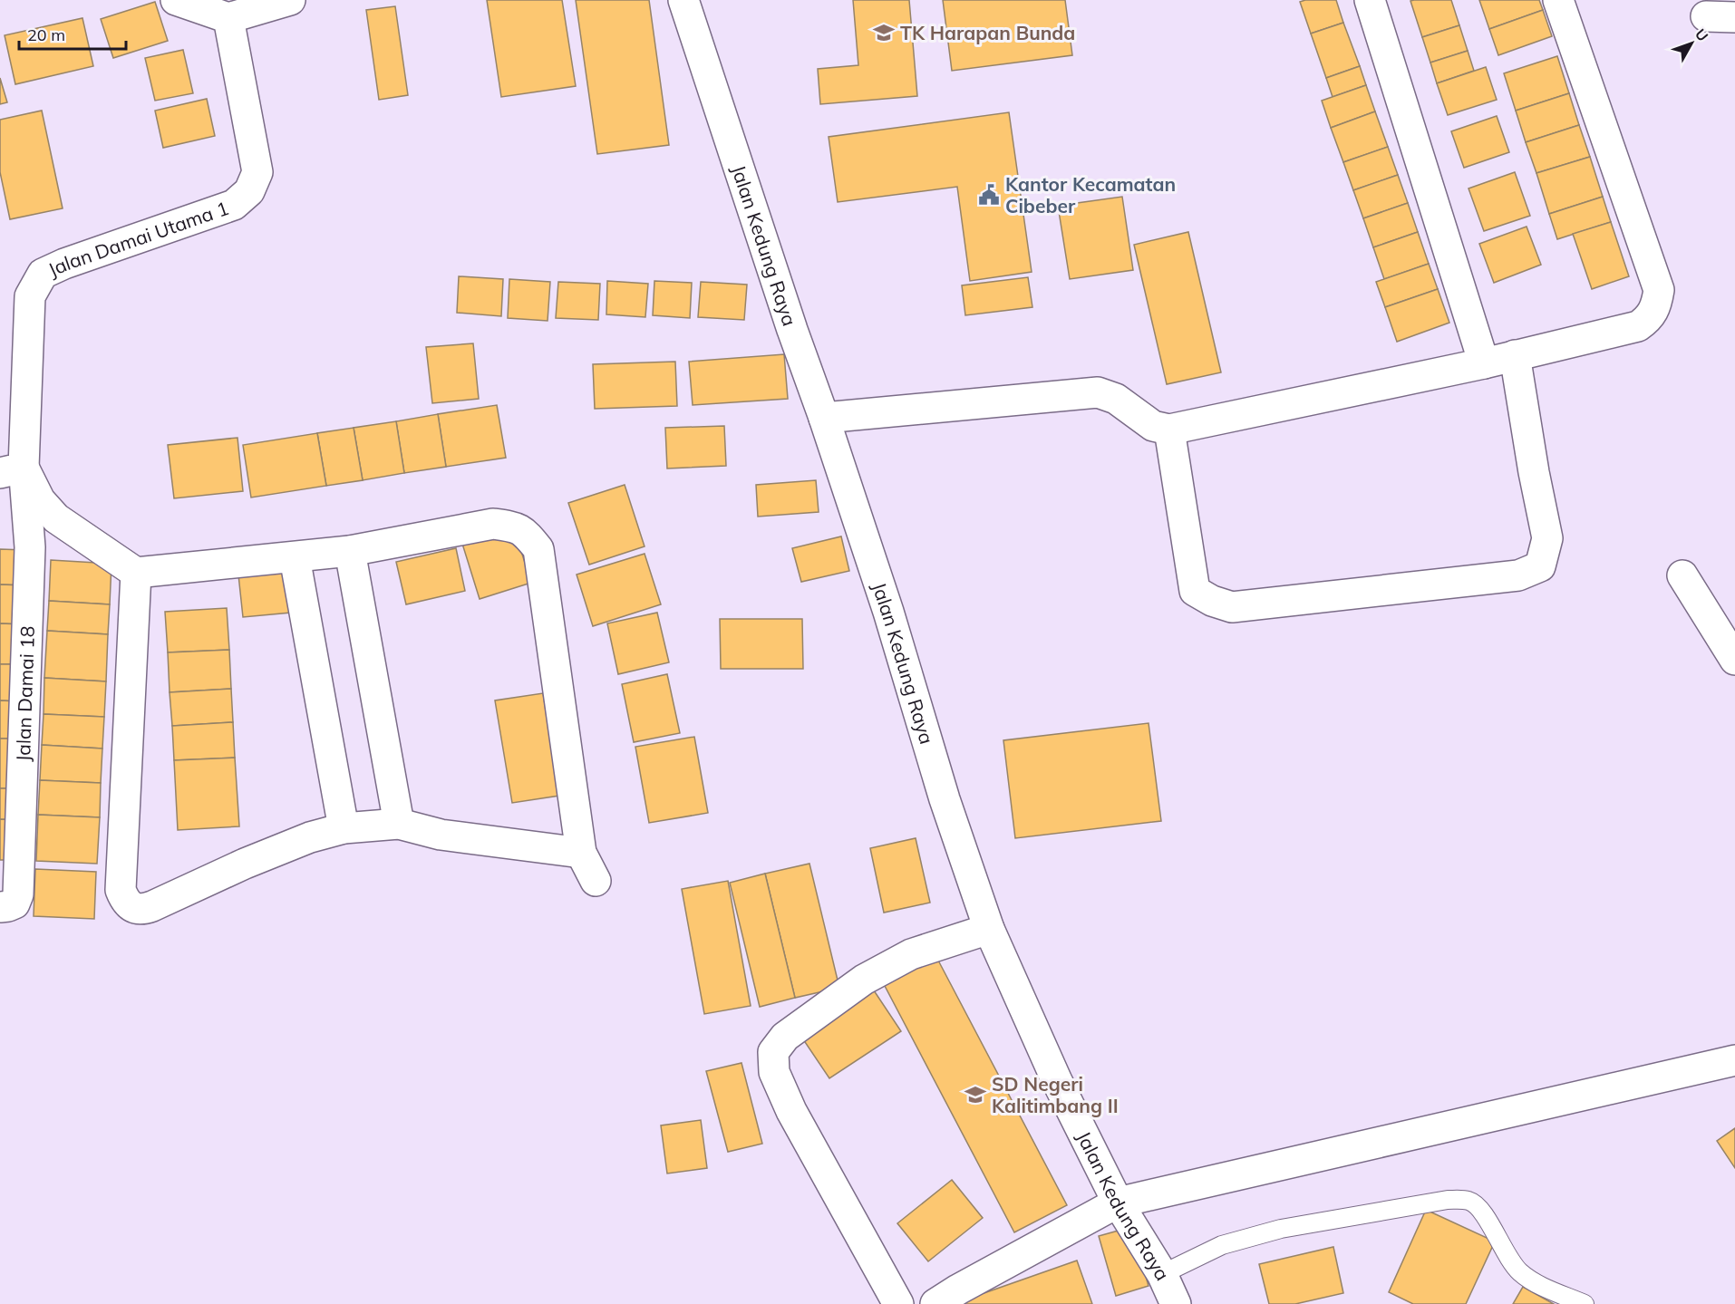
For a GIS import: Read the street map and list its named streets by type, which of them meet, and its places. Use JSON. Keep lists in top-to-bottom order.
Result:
{
  "streets": {
    "street": ["Jalan Damai Utama 1", "Jalan Kedung Raya", "Jalan Damai 18"]
  },
  "crossings": [
    ["Jalan Damai Utama 1", "Jalan Damai 18"]
  ],
  "places": {
    "school or university": ["TK Harapan Bunda", "SD Negeri Kalitimbang II"],
    "public building": ["Kantor Kecamatan Cibeber"]
  },
  "scale_bar": "20 m",
  "north": "top right"
}
